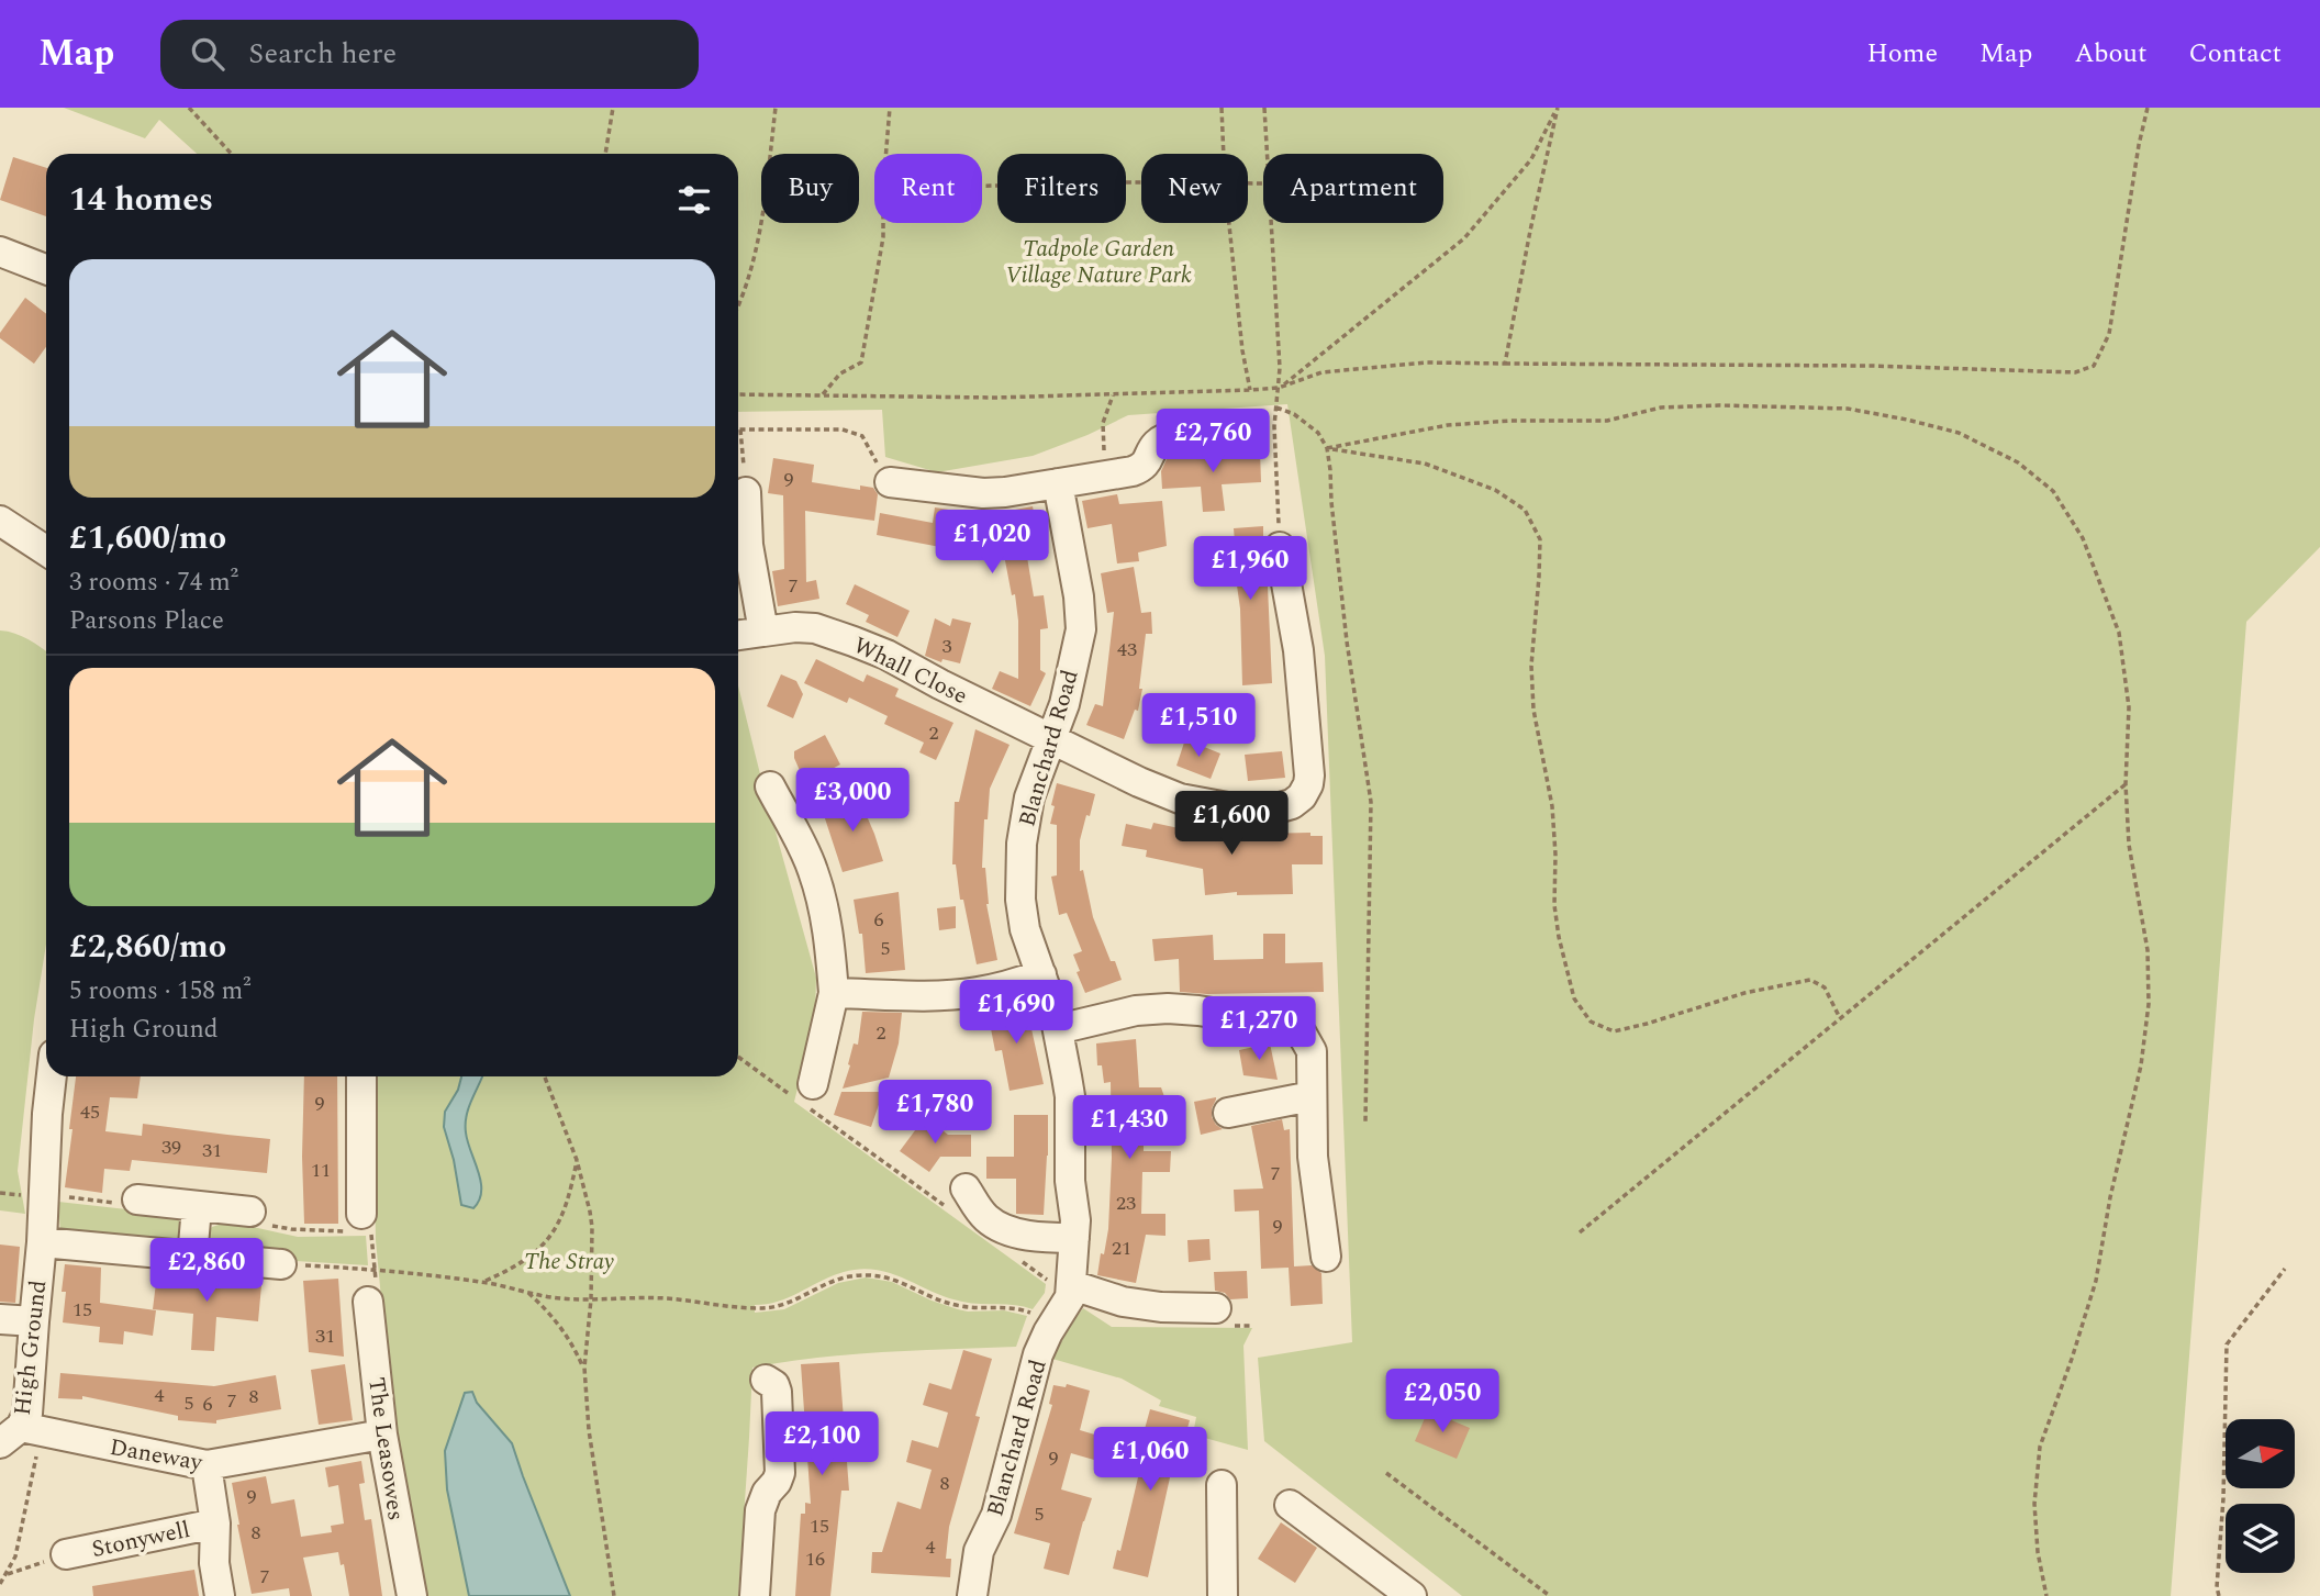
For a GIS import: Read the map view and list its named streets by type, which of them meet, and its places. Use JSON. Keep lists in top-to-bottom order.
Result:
{
  "streets": {
    "street": [
      "Whall Close",
      "Blanchard Road",
      "High Ground",
      "The Leasowes",
      "Daneway",
      "Stonywell"
    ]
  },
  "crossings": [
    ["Whall Close", "Blanchard Road"],
    ["High Ground", "Daneway"],
    ["The Leasowes", "Daneway"],
    ["Daneway", "Stonywell"]
  ],
  "parks": ["Tadpole Garden Village Nature Park", "The Stray"],
  "house_numbers": [
    "9",
    "7",
    "3",
    "43",
    "2",
    "6",
    "5",
    "2",
    "9",
    "45",
    "39",
    "31",
    "11",
    "7",
    "23",
    "9",
    "21",
    "15",
    "31",
    "4",
    "8",
    "7",
    "5",
    "6",
    "9",
    "8",
    "9",
    "5",
    "15",
    "8",
    "4",
    "16",
    "7"
  ],
  "north": "right",
  "page": {
    "header": "Map",
    "search": "Search here",
    "nav": [
      "Home",
      "Map",
      "About",
      "Contact"
    ],
    "chip": [
      "Buy",
      "Rent",
      "Filters",
      "New",
      "Apartment"
    ],
    "heading": "14 homes",
    "list": [
      {
        "name": "£1,600/mo",
        "note": "3 rooms · 74 m² · Parsons Place"
      },
      {
        "name": "£2,860/mo",
        "note": "5 rooms · 158 m² · High Ground"
      }
    ],
    "price": [
      "£2,760",
      "£1,020",
      "£1,960",
      "£1,510",
      "£3,000",
      "£1,600",
      "£1,690",
      "£1,270",
      "£1,780",
      "£1,430",
      "£2,860",
      "£2,050",
      "£2,100",
      "£1,060"
    ]
  }
}
